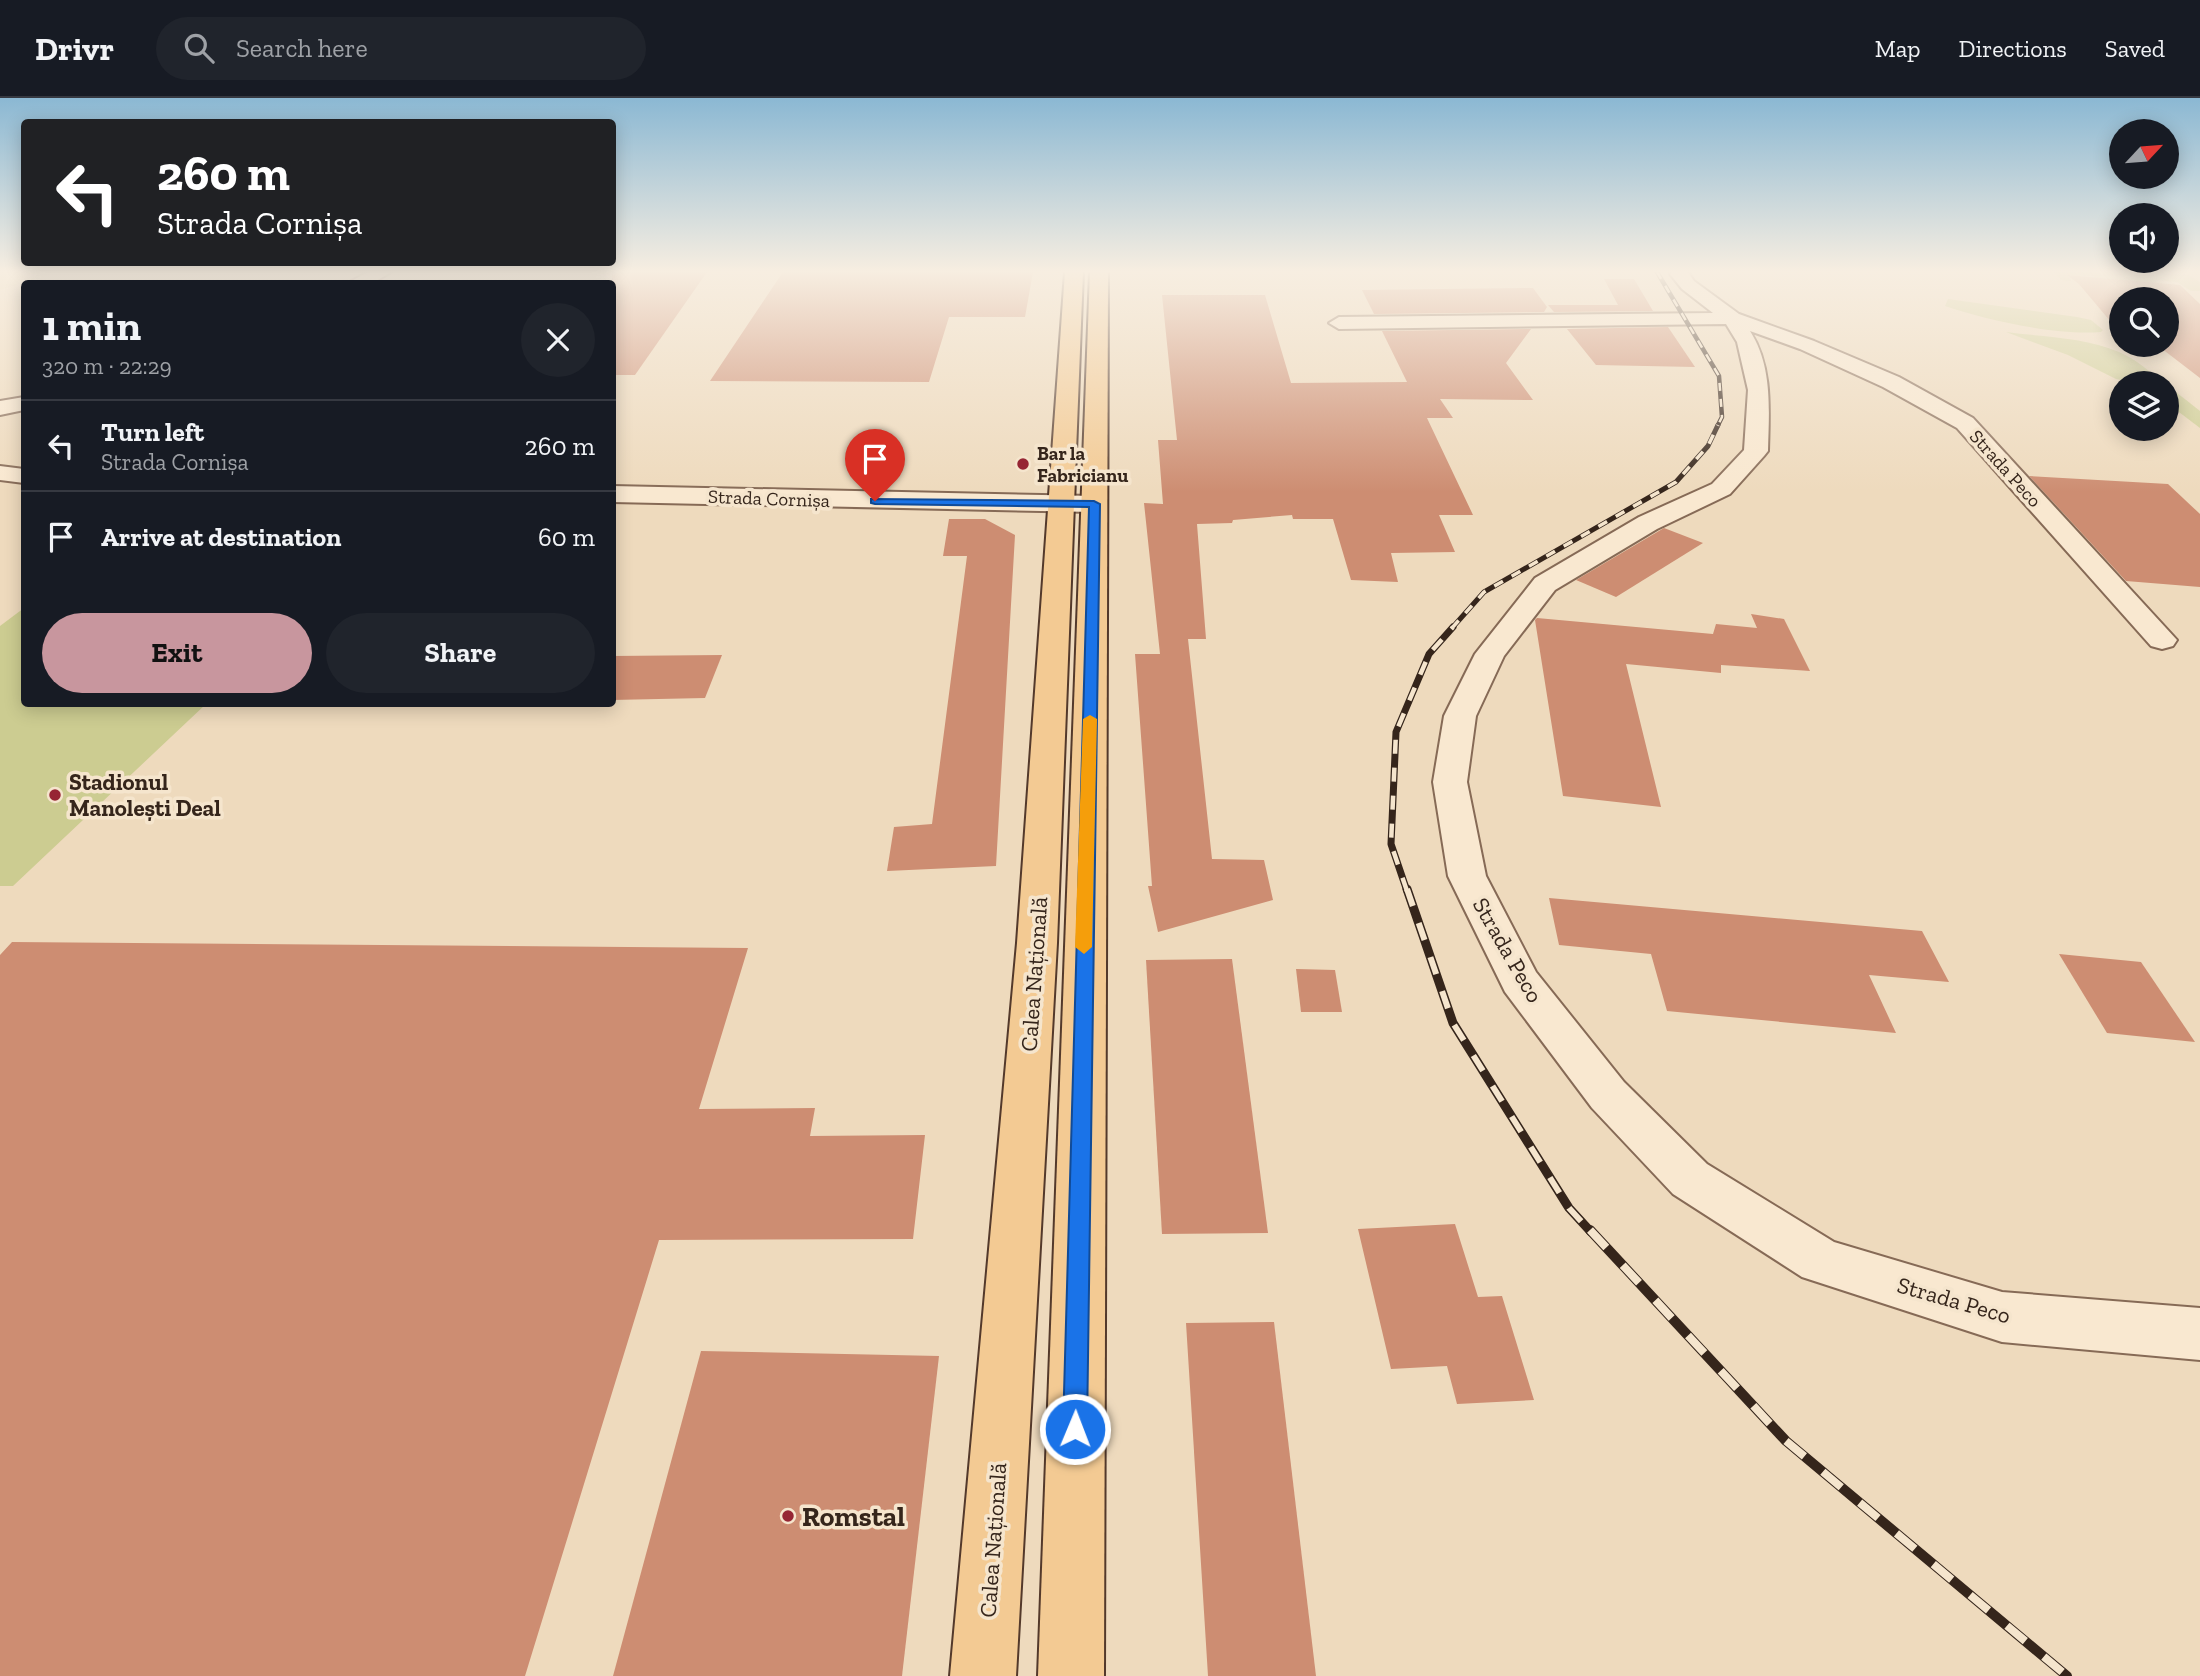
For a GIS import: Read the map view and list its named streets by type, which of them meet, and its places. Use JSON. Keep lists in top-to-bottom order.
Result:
{
  "streets": {
    "main road": ["Calea Națională"],
    "street": ["Strada Peco", "Strada Cornișa"]
  },
  "crossings": [
    ["Strada Cornișa", "Calea Națională"]
  ],
  "places": ["Bar la Fabricianu", "Stadionul Manolești Deal", "Romstal"],
  "north": "top right",
  "page": {
    "header": "Drivr",
    "search": "Search here",
    "nav": ["Map", "Directions", "Saved"],
    "turn": ["260 m", "Strada Cornișa"],
    "heading": ["1 min", "320 m · 22:29"],
    "list": [
      {
        "name": "Turn left",
        "note": "Strada Cornișa",
        "value": "260 m"
      },
      {
        "name": "Arrive at destination",
        "value": "60 m"
      }
    ],
    "buttons": ["Exit", "Share"]
  }
}
